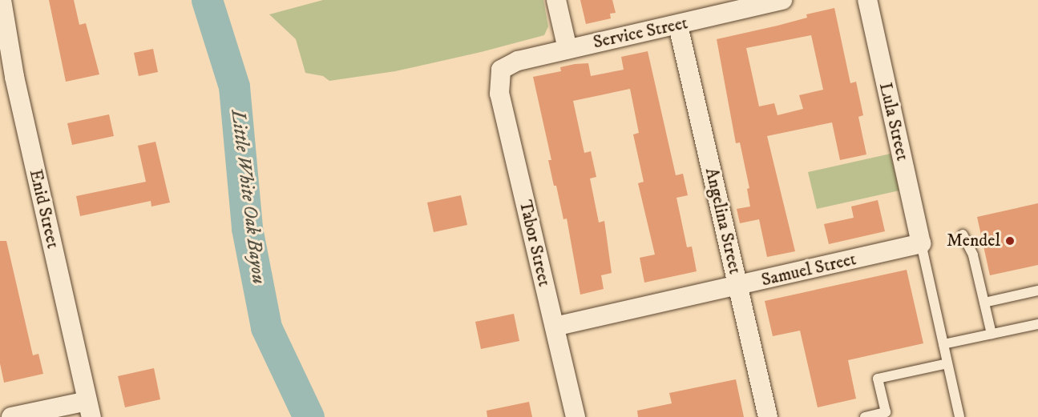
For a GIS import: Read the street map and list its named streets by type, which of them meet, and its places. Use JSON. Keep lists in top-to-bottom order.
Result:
{
  "streets": {
    "street": [
      "Service Street",
      "Lula Street",
      "Enid Street",
      "Angelina Street",
      "Tabor Street",
      "Samuel Street"
    ]
  },
  "crossings": [
    ["Service Street", "Angelina Street"],
    ["Service Street", "Tabor Street"],
    ["Lula Street", "Samuel Street"],
    ["Angelina Street", "Samuel Street"],
    ["Tabor Street", "Samuel Street"]
  ],
  "water": ["Little White Oak Bayou"],
  "places": ["Mendel"]
}
